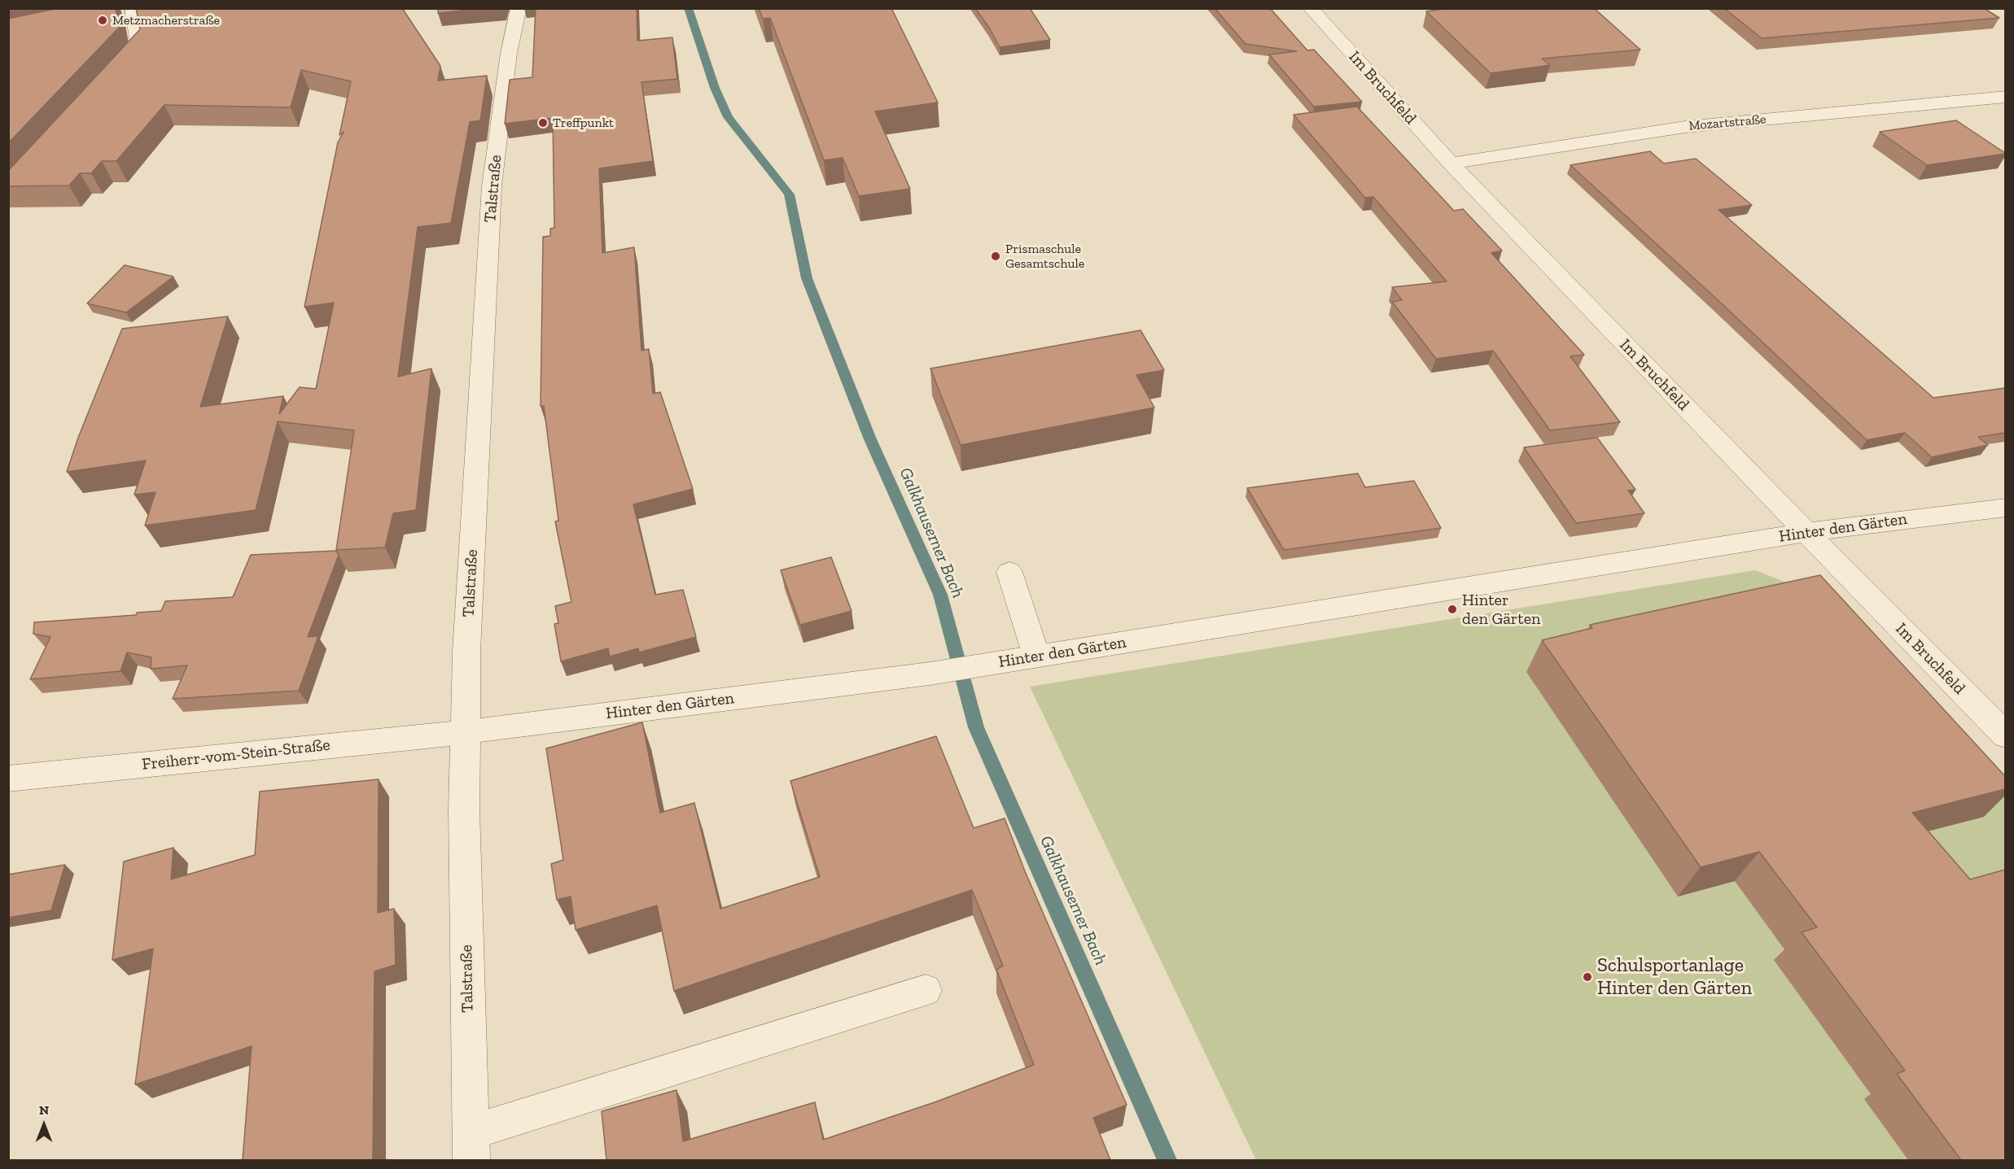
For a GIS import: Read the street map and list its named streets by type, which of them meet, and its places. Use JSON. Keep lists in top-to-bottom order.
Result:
{
  "streets": {
    "street": [
      "Im Bruchfeld",
      "Mozartstraße",
      "Talstraße",
      "Hinter den Gärten",
      "Freiherr-vom-Stein-Straße"
    ]
  },
  "crossings": [
    ["Im Bruchfeld", "Mozartstraße"],
    ["Im Bruchfeld", "Hinter den Gärten"],
    ["Talstraße", "Hinter den Gärten"],
    ["Talstraße", "Freiherr-vom-Stein-Straße"],
    ["Hinter den Gärten", "Freiherr-vom-Stein-Straße"]
  ],
  "water": ["Galkhauserner Bach"],
  "places": [
    "Metzmacherstraße",
    "Treffpunkt",
    "Prismaschule Gesamtschule",
    "Hinter den Gärten",
    "Schulsportanlage Hinter den Gärten"
  ],
  "north": "top"
}
